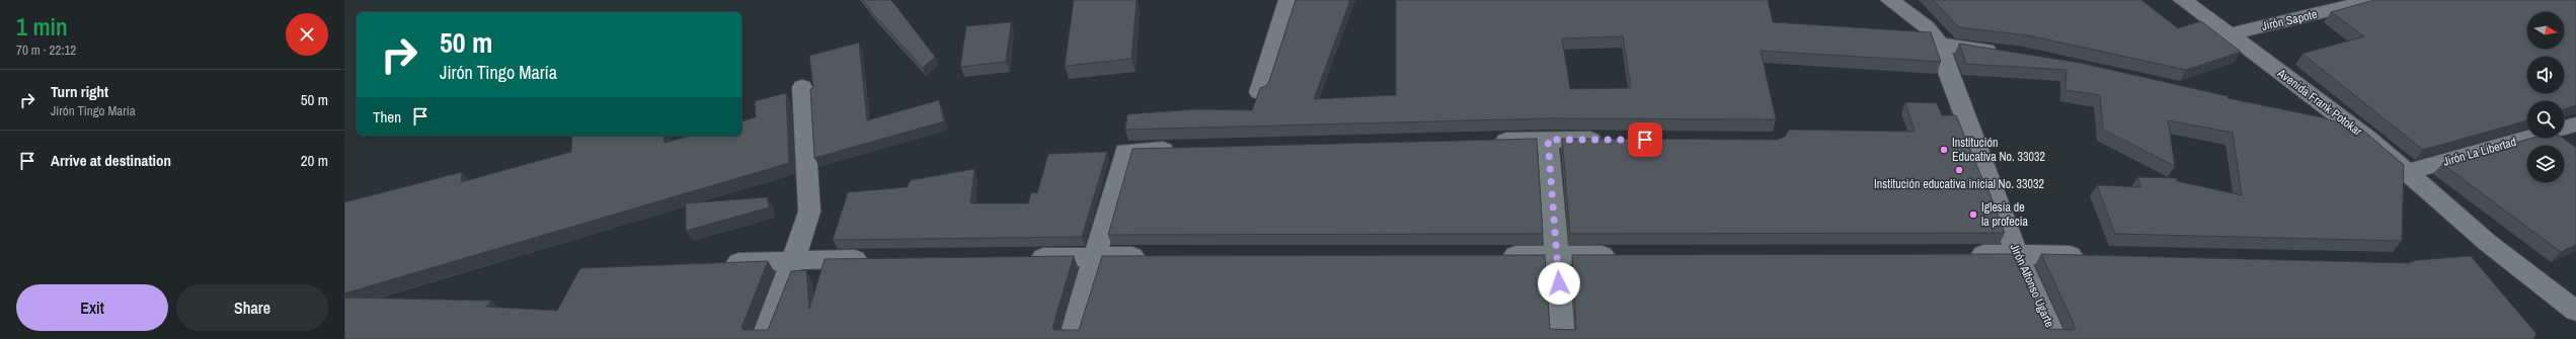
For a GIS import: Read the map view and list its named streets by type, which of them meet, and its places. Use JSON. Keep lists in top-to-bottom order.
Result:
{
  "streets": {
    "street": [
      "Jirón Sapote",
      "Avenida Frank Potokar",
      "Jirón La Libertad",
      "Jirón Alfonso Ugarte"
    ]
  },
  "crossings": [
    ["Jirón Sapote", "Avenida Frank Potokar"],
    ["Avenida Frank Potokar", "Jirón La Libertad"]
  ],
  "places": ["Institución Educativa No. 33032", "Institución educativa inicial No. 33032", "Iglesia de la profecia"],
  "north": "right",
  "page": {
    "heading": ["1 min", "70 m · 22:12"],
    "turn": ["50 m", "Jirón Tingo María"],
    "list": [
      {
        "name": "Turn right",
        "note": "Jirón Tingo María",
        "value": "50 m"
      },
      {
        "name": "Arrive at destination",
        "value": "20 m"
      }
    ],
    "then": "Then",
    "buttons": ["Exit", "Share"]
  }
}
